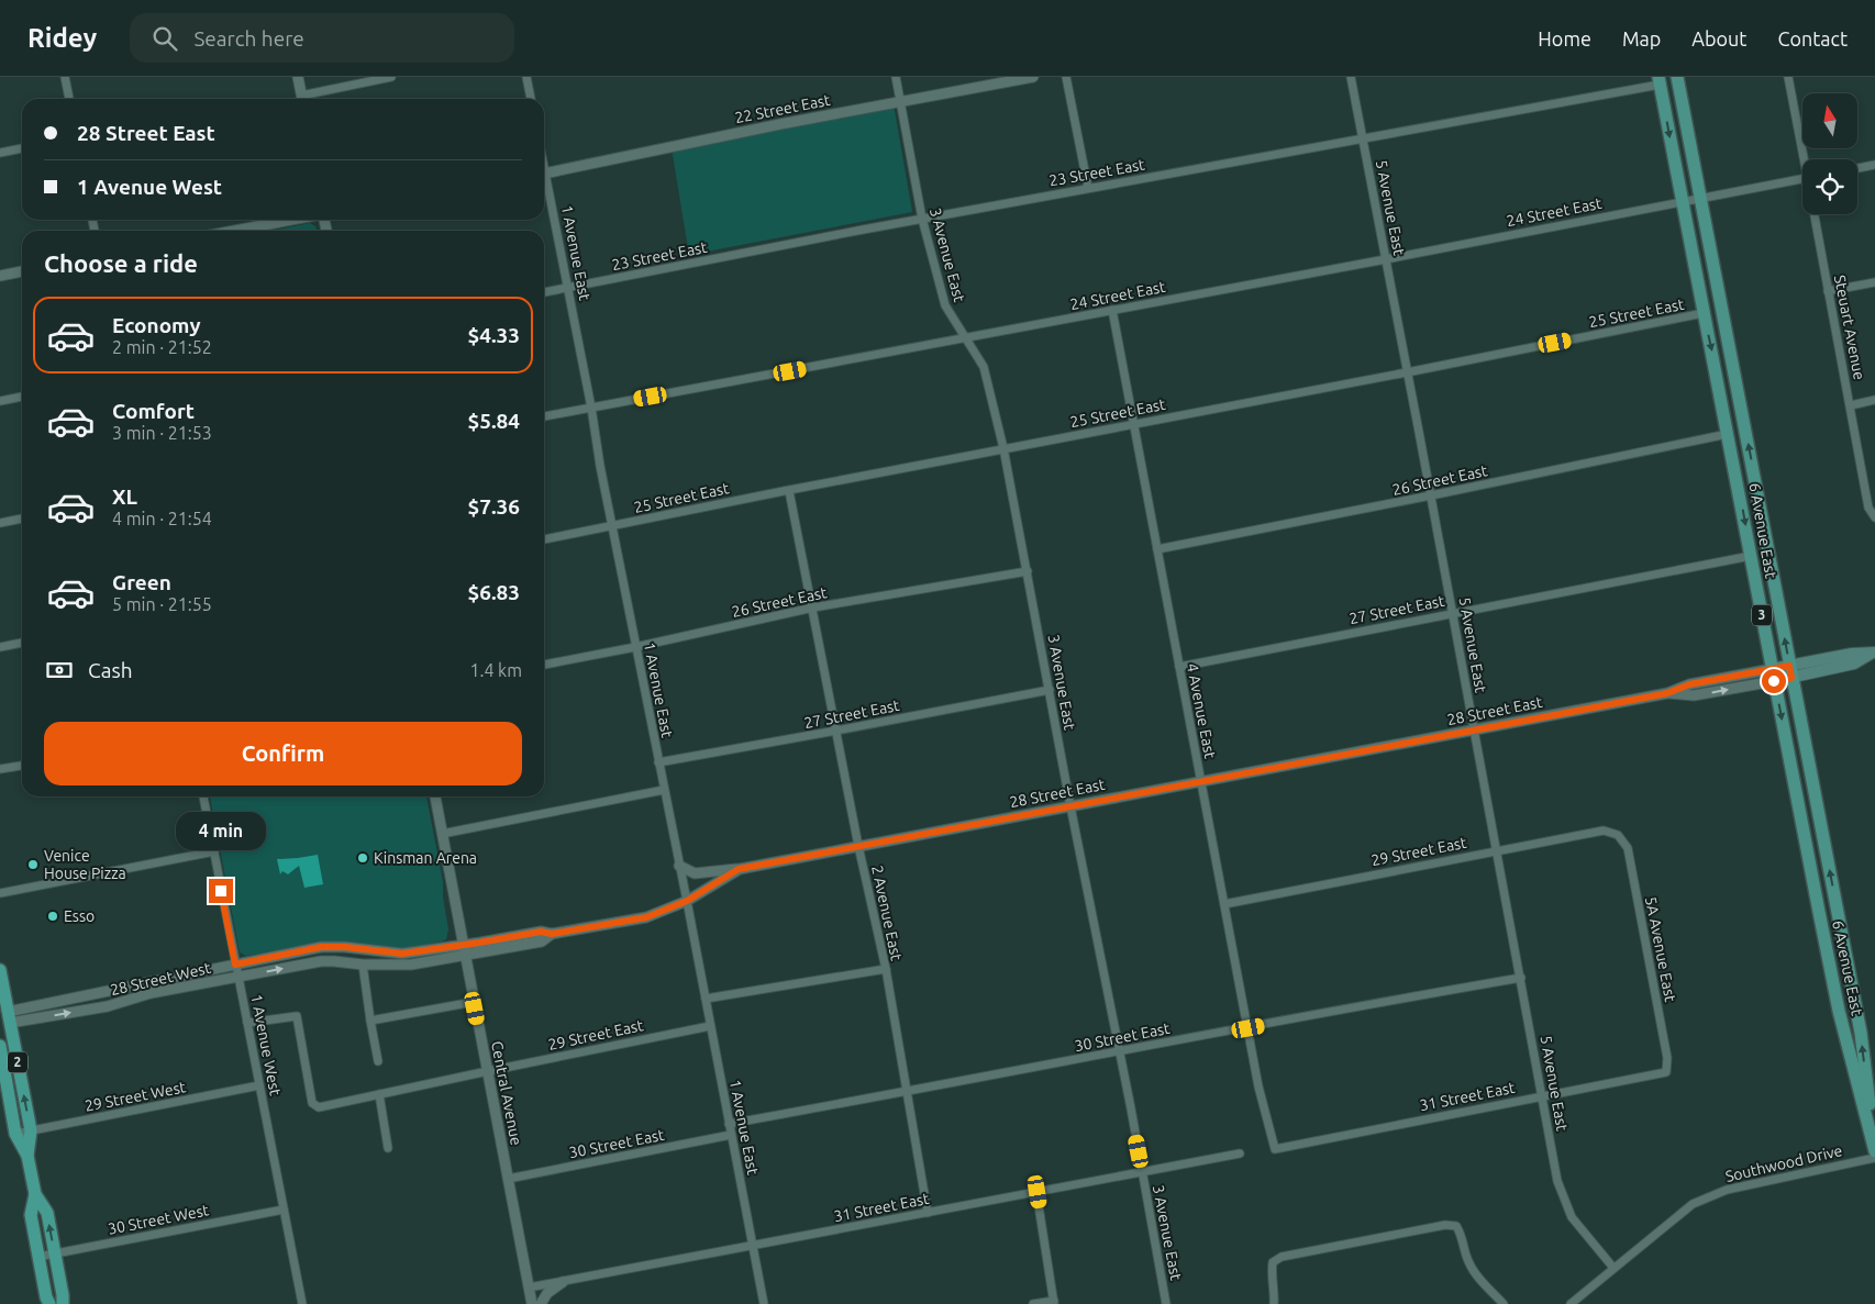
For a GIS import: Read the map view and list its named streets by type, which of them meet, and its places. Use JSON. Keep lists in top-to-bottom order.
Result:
{
  "streets": {
    "highway": ["2"],
    "main road": ["6 Avenue East", "3", "28 Street East"],
    "street": [
      "22 Street East",
      "23 Street East",
      "5 Avenue East",
      "24 Street East",
      "1 Avenue East",
      "3 Avenue East",
      "25 Street East",
      "Steuart Avenue",
      "26 Street East",
      "27 Street East",
      "4 Avenue East",
      "29 Street East",
      "2 Avenue East",
      "5A Avenue East",
      "28 Street West",
      "30 Street East",
      "1 Avenue West",
      "Central Avenue",
      "29 Street West",
      "31 Street East",
      "Southwood Drive",
      "30 Street West"
    ]
  },
  "crossings": [
    ["22 Street East", "3 Avenue East"],
    ["23 Street East", "5 Avenue East"],
    ["23 Street East", "1 Avenue East"],
    ["23 Street East", "3 Avenue East"],
    ["23 Street East", "6 Avenue East"],
    ["5 Avenue East", "24 Street East"],
    ["5 Avenue East", "25 Street East"],
    ["5 Avenue East", "26 Street East"],
    ["5 Avenue East", "27 Street East"],
    ["5 Avenue East", "28 Street East"],
    ["5 Avenue East", "29 Street East"],
    ["5 Avenue East", "30 Street East"],
    ["5 Avenue East", "31 Street East"],
    ["5 Avenue East", "Southwood Drive"],
    ["24 Street East", "1 Avenue East"],
    ["24 Street East", "3 Avenue East"],
    ["24 Street East", "6 Avenue East"],
    ["24 Street East", "4 Avenue East"],
    ["1 Avenue East", "25 Street East"],
    ["1 Avenue East", "26 Street East"],
    ["1 Avenue East", "27 Street East"],
    ["1 Avenue East", "28 Street East"],
    ["1 Avenue East", "29 Street East"],
    ["1 Avenue East", "30 Street East"],
    ["1 Avenue East", "31 Street East"],
    ["3 Avenue East", "25 Street East"],
    ["3 Avenue East", "26 Street East"],
    ["3 Avenue East", "27 Street East"],
    ["3 Avenue East", "28 Street East"],
    ["3 Avenue East", "30 Street East"],
    ["3 Avenue East", "31 Street East"],
    ["25 Street East", "6 Avenue East"],
    ["25 Street East", "4 Avenue East"],
    ["25 Street East", "2 Avenue East"],
    ["26 Street East", "6 Avenue East"],
    ["26 Street East", "4 Avenue East"],
    ["26 Street East", "2 Avenue East"],
    ["6 Avenue East", "27 Street East"],
    ["6 Avenue East", "28 Street East"],
    ["27 Street East", "4 Avenue East"],
    ["27 Street East", "2 Avenue East"],
    ["4 Avenue East", "28 Street East"],
    ["4 Avenue East", "29 Street East"],
    ["4 Avenue East", "30 Street East"],
    ["4 Avenue East", "31 Street East"],
    ["28 Street East", "2 Avenue East"],
    ["28 Street East", "28 Street West"],
    ["28 Street East", "Central Avenue"],
    ["29 Street East", "5A Avenue East"],
    ["29 Street East", "1 Avenue West"],
    ["29 Street East", "Central Avenue"],
    ["2 Avenue East", "30 Street East"],
    ["2 Avenue East", "31 Street East"],
    ["5A Avenue East", "31 Street East"],
    ["28 Street West", "1 Avenue West"],
    ["28 Street West", "2"],
    ["28 Street West", "Central Avenue"],
    ["30 Street East", "Central Avenue"],
    ["1 Avenue West", "29 Street West"],
    ["1 Avenue West", "30 Street West"],
    ["2", "29 Street West"],
    ["2", "30 Street West"],
    ["Central Avenue", "31 Street East"]
  ],
  "places": ["Kinsman Arena", "Venice House Pizza", "Esso"],
  "north": "top",
  "page": {
    "header": "Ridey",
    "search": "Search here",
    "nav": [
      "Home",
      "Map",
      "About",
      "Contact"
    ],
    "banner": ["28 Street East", "1 Avenue West"],
    "heading": "Choose a ride",
    "list": [
      {
        "name": "Economy",
        "note": "2 min · 21:52",
        "value": "$4.33"
      },
      {
        "name": "Comfort",
        "note": "3 min · 21:53",
        "value": "$5.84"
      },
      {
        "name": "XL",
        "note": "4 min · 21:54",
        "value": "$7.36"
      },
      {
        "name": "Green",
        "note": "5 min · 21:55",
        "value": "$6.83"
      }
    ],
    "pay": ["Cash", "1.4 km"],
    "buttons": "Confirm",
    "bubble": "4 min"
  }
}
